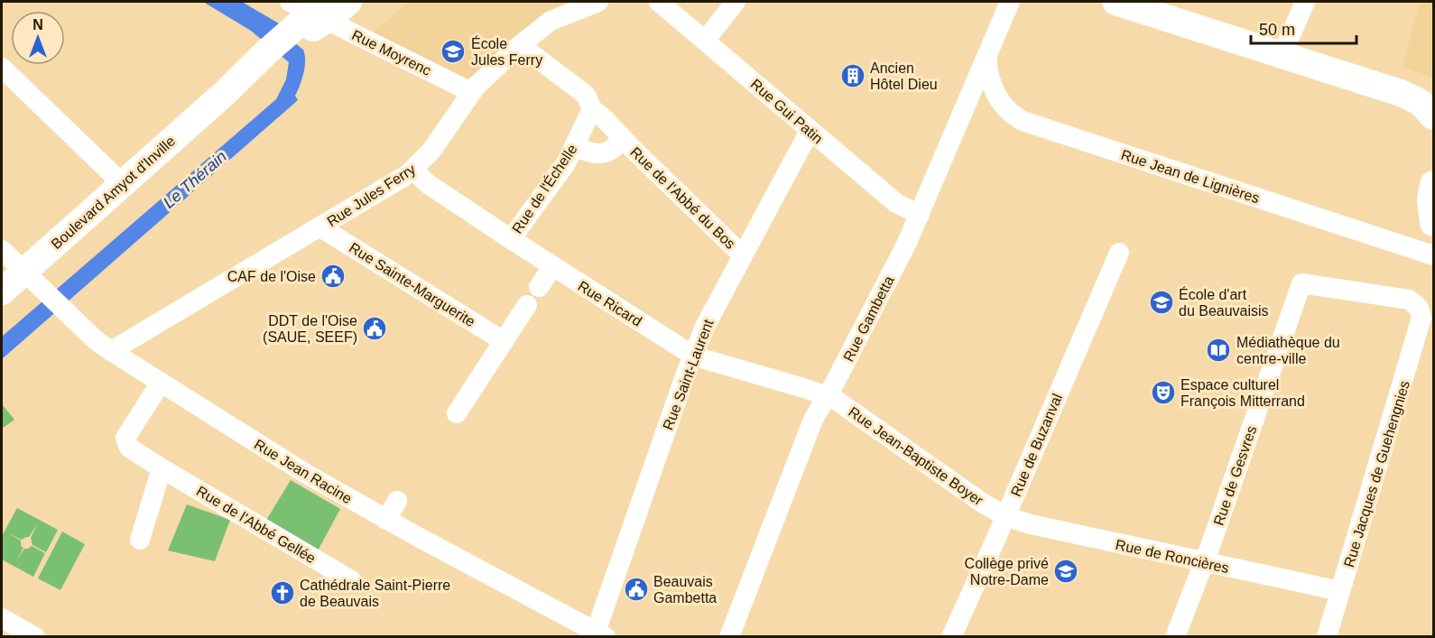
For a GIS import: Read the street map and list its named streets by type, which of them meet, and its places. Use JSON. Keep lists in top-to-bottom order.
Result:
{
  "streets": {
    "main road": ["Boulevard Amyot d'Inville"],
    "street": [
      "Rue Moyrenc",
      "Rue Gui Patin",
      "Rue Jean de Lignières",
      "Rue de l'Échelle",
      "Rue Jules Ferry",
      "Rue de l'Abbé du Bos",
      "Rue Sainte-Marguerite",
      "Rue Ricard",
      "Rue Gambetta",
      "Rue Saint-Laurent",
      "Rue de Buzanval",
      "Rue Jean-Baptiste Boyer",
      "Rue Jean Racine",
      "Rue Jacques de Guehengnies",
      "Rue de Gesvres",
      "Rue de l'Abbé Gellée",
      "Rue de Roncières"
    ]
  },
  "crossings": [
    ["Rue Moyrenc", "Boulevard Amyot d'Inville"],
    ["Rue Moyrenc", "Rue Jules Ferry"],
    ["Rue Gui Patin", "Rue Gambetta"],
    ["Rue Gui Patin", "Rue Saint-Laurent"],
    ["Rue Jean de Lignières", "Rue Gambetta"],
    ["Rue de l'Échelle", "Rue de l'Abbé du Bos"],
    ["Rue de l'Échelle", "Rue Ricard"],
    ["Boulevard Amyot d'Inville", "Rue Jean Racine"],
    ["Rue Jules Ferry", "Rue de l'Abbé du Bos"],
    ["Rue Jules Ferry", "Rue Sainte-Marguerite"],
    ["Rue Jules Ferry", "Rue Ricard"],
    ["Rue Jules Ferry", "Rue Jean Racine"],
    ["Rue de l'Abbé du Bos", "Rue Saint-Laurent"],
    ["Rue Ricard", "Rue Gambetta"],
    ["Rue Ricard", "Rue Saint-Laurent"],
    ["Rue Ricard", "Rue Jean-Baptiste Boyer"],
    ["Rue Gambetta", "Rue Jean-Baptiste Boyer"],
    ["Rue Saint-Laurent", "Rue Jean Racine"],
    ["Rue de Buzanval", "Rue Jean-Baptiste Boyer"],
    ["Rue de Buzanval", "Rue de Roncières"],
    ["Rue Jean-Baptiste Boyer", "Rue de Roncières"],
    ["Rue Jean Racine", "Rue de l'Abbé Gellée"],
    ["Rue Jacques de Guehengnies", "Rue de Gesvres"],
    ["Rue Jacques de Guehengnies", "Rue de Roncières"],
    ["Rue de Gesvres", "Rue de Roncières"]
  ],
  "water": ["Le Thérain"],
  "places": {
    "school or university": ["École Jules Ferry", "École d'art du Beauvaisis", "Collège privé Notre-Dame"],
    "building": ["Ancien Hôtel Dieu"],
    "public building": ["CAF de l'Oise", "DDT de l'Oise (SAUE, SEEF)", "Beauvais Gambetta"],
    "library": ["Médiathèque du centre-ville"],
    "theatre": ["Espace culturel François Mitterrand"],
    "church": ["Cathédrale Saint-Pierre de Beauvais"]
  },
  "scale_bar": "50 m",
  "north": "top"
}
